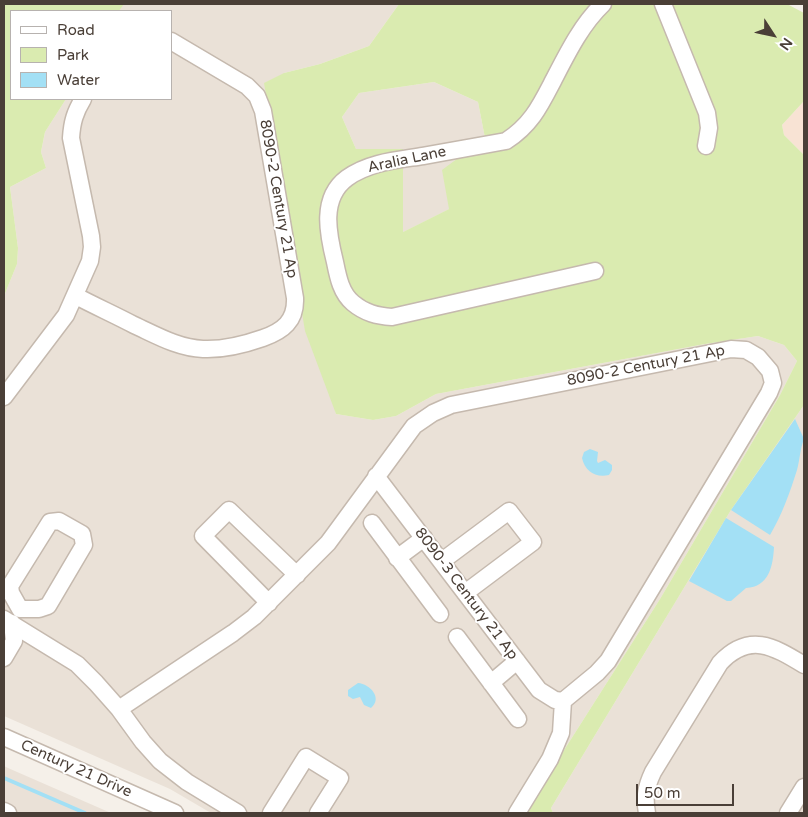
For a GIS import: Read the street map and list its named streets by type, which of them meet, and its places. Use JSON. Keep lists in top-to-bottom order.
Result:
{
  "streets": {
    "street": [
      "Aralia Lane",
      "8090-2 Century 21 Ap",
      "8090-3 Century 21 Ap",
      "Century 21 Drive"
    ]
  },
  "crossings": [
    ["8090-2 Century 21 Ap", "8090-3 Century 21 Ap"]
  ],
  "legend": ["Road", "Park", "Water"],
  "scale_bar": "50 m",
  "north": "bottom right"
}
